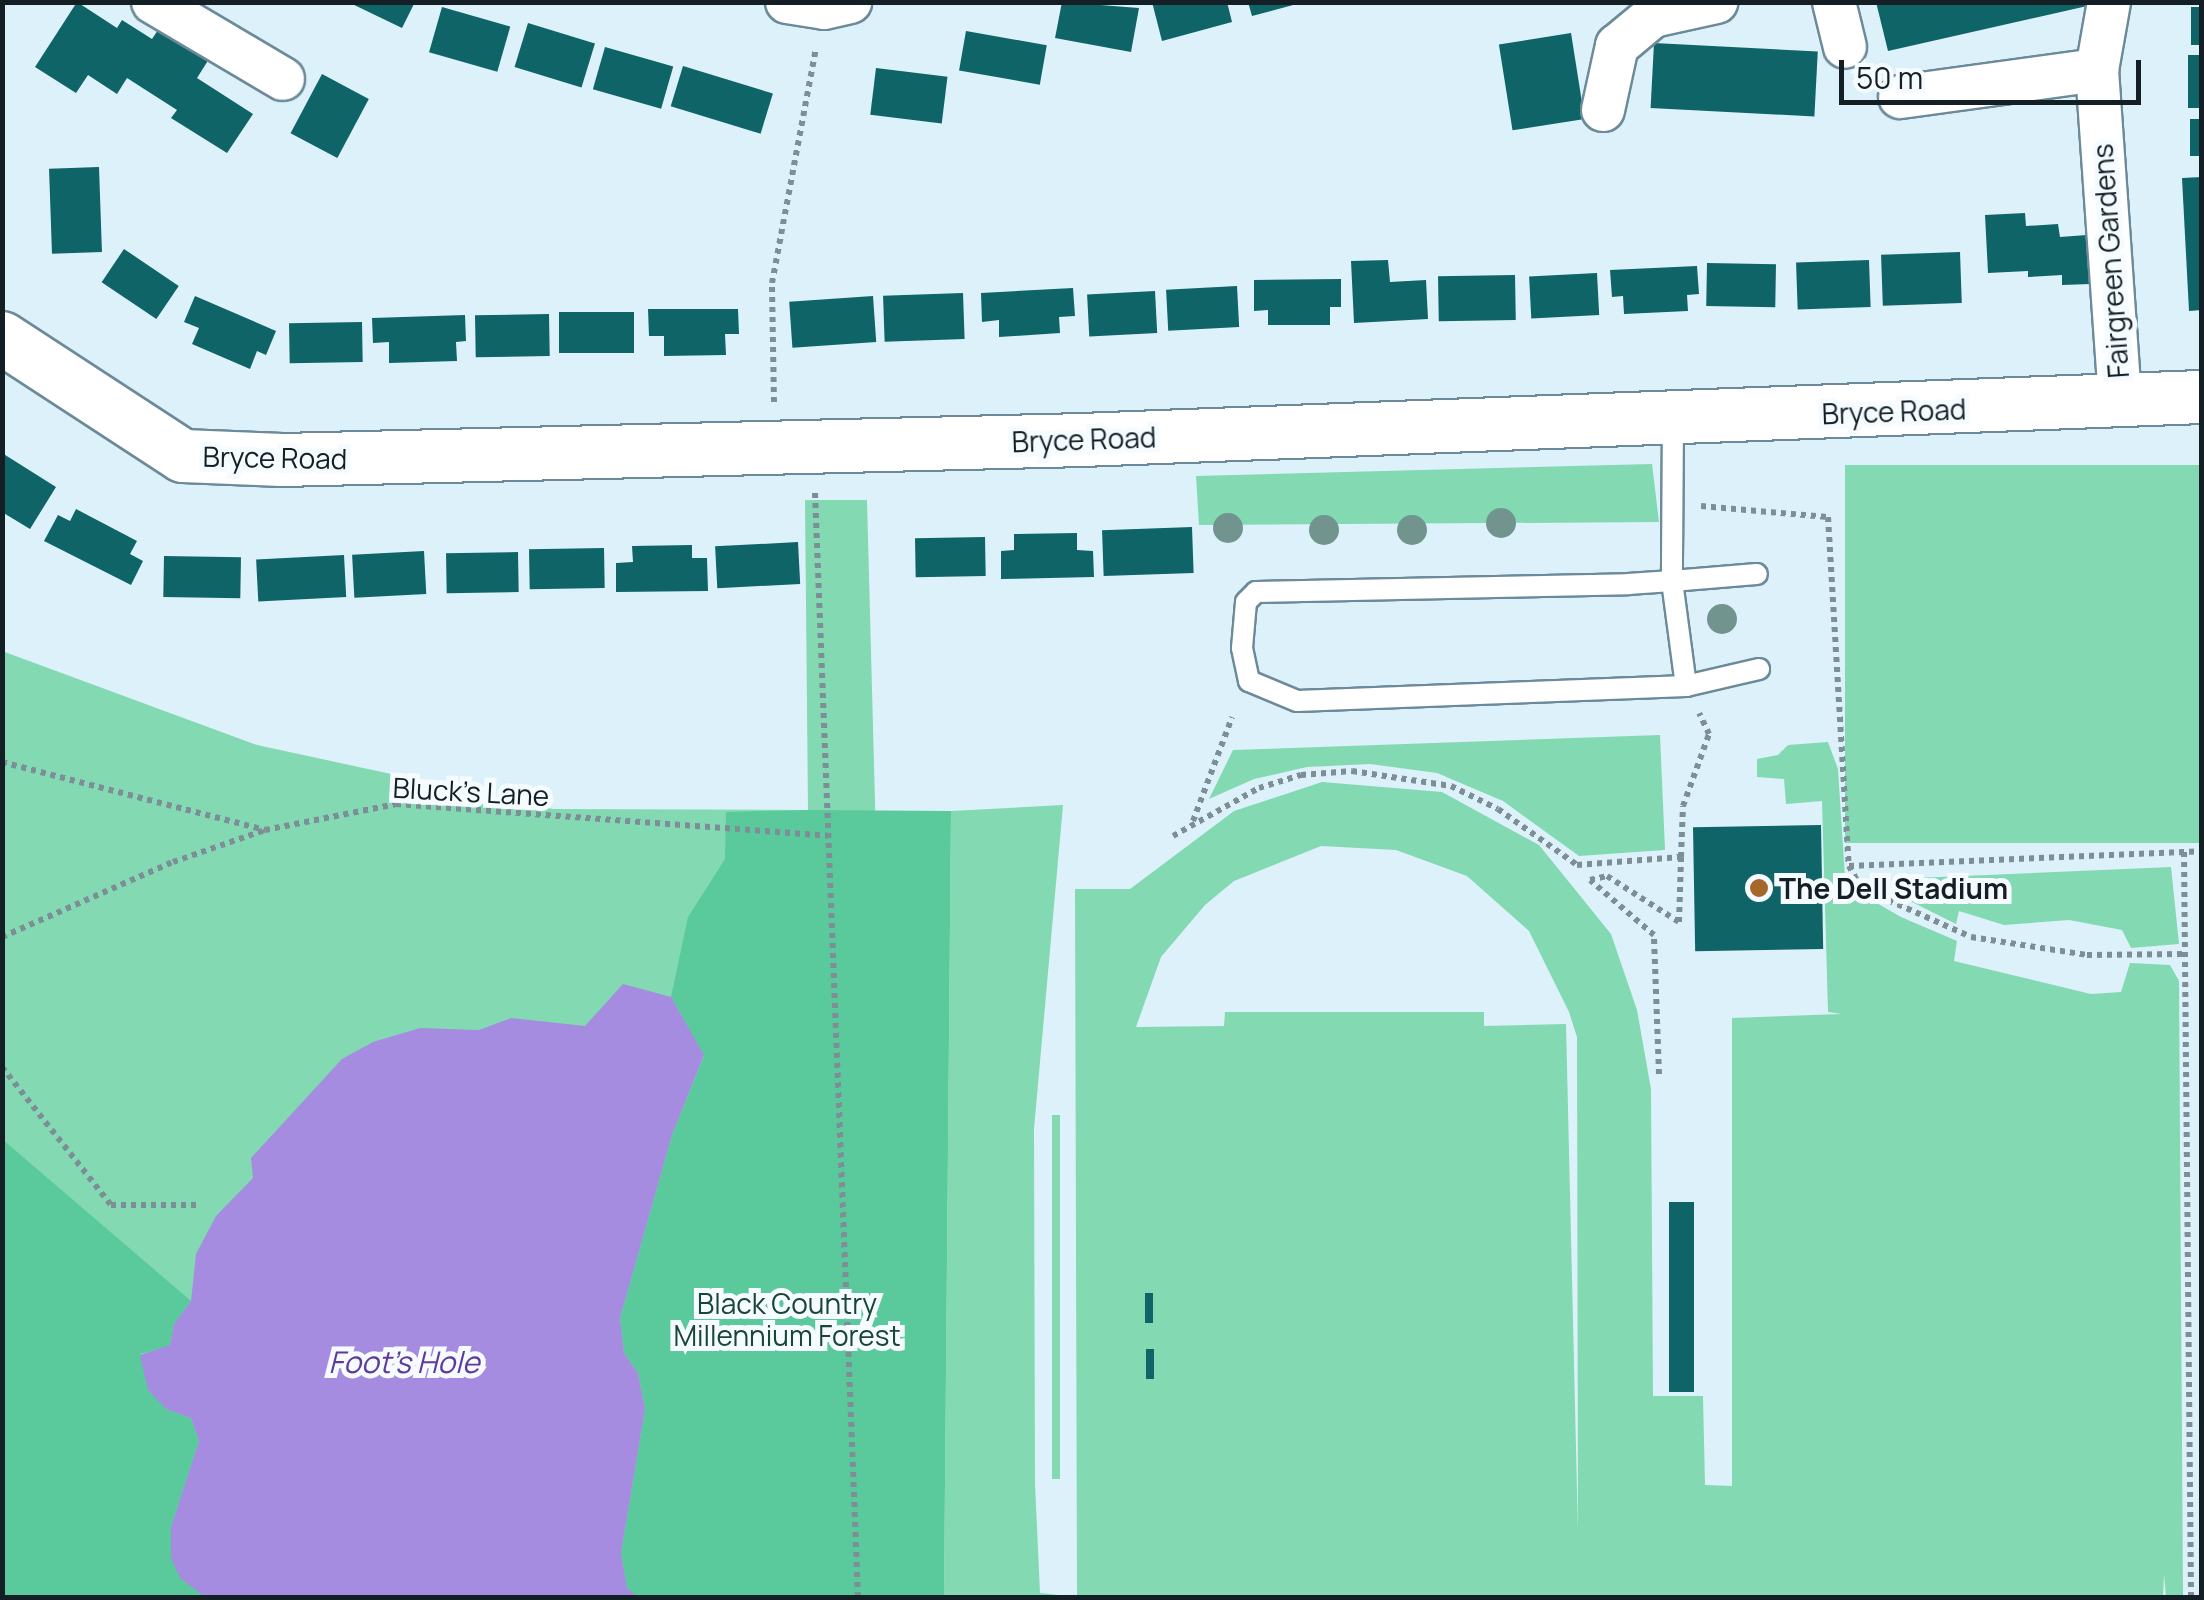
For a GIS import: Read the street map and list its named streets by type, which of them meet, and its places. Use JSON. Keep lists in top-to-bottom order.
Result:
{
  "streets": {
    "street": ["Fairgreen Gardens", "Bryce Road"],
    "path": ["Bluck's Lane"]
  },
  "crossings": [
    ["Fairgreen Gardens", "Bryce Road"]
  ],
  "water": ["Foot's Hole"],
  "parks": ["Black Country Millennium Forest"],
  "places": ["The Dell Stadium"],
  "scale_bar": "50 m"
}
